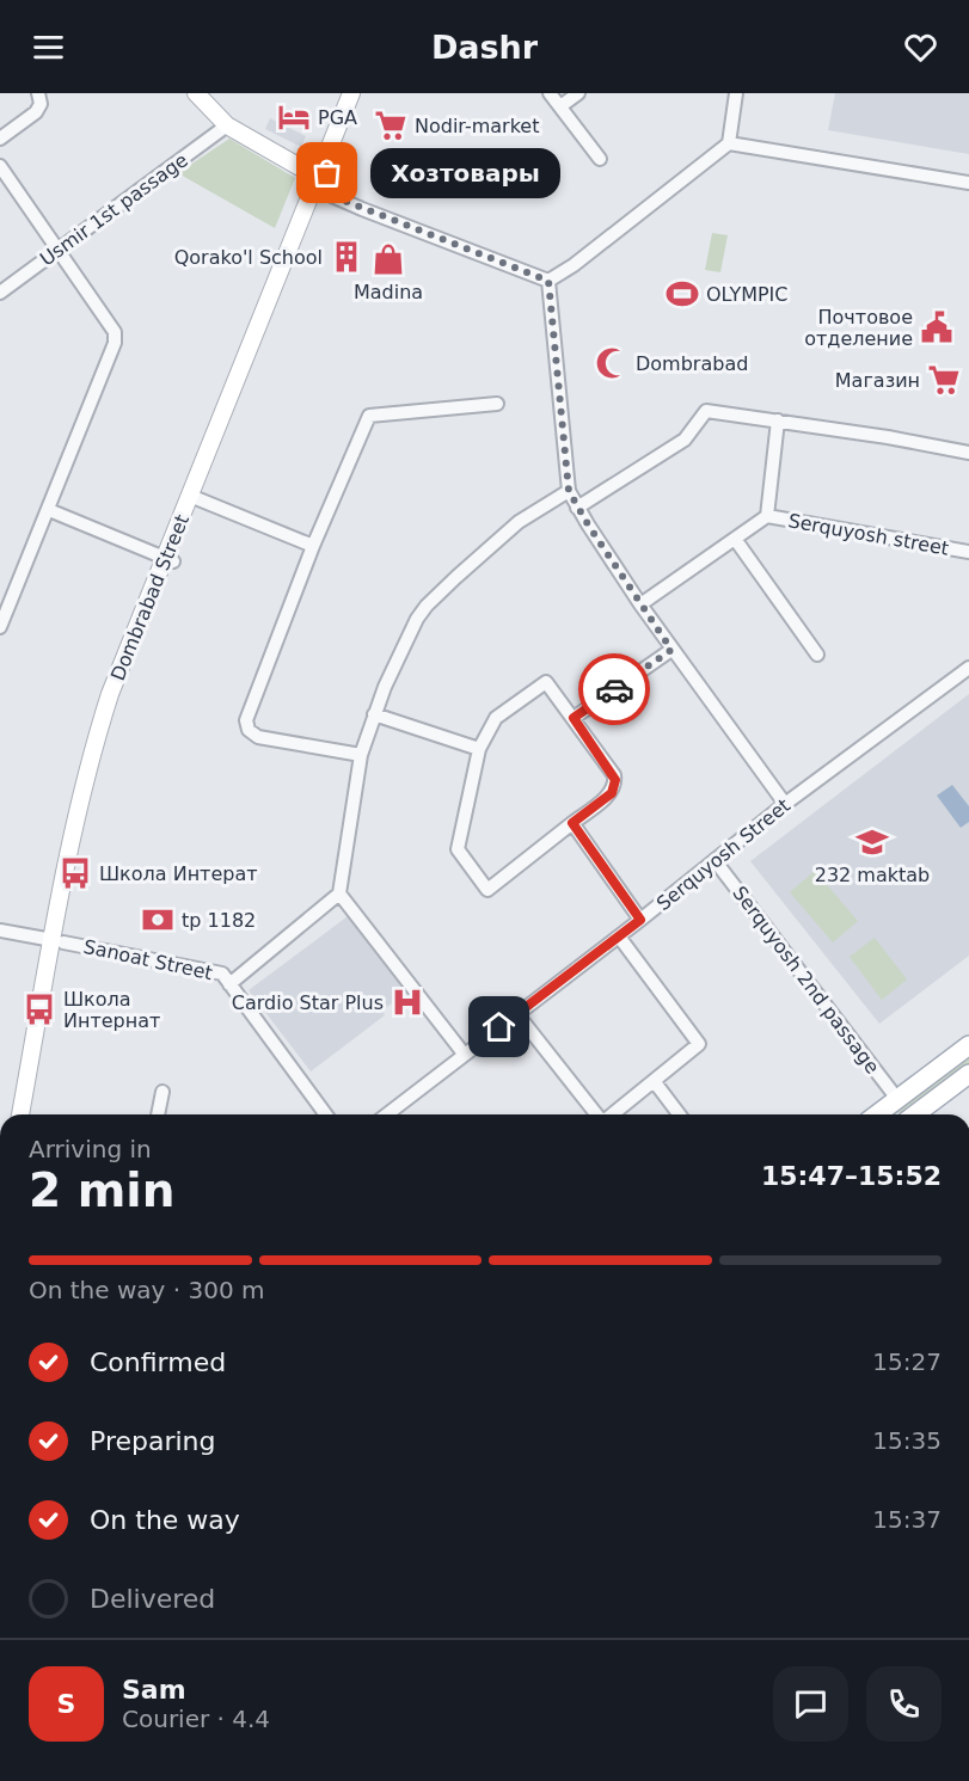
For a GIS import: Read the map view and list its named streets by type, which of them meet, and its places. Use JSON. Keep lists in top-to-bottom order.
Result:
{
  "streets": {
    "main road": ["Dombrabad Street"],
    "street": [
      "Usmir 1st passage",
      "Serquyosh street",
      "Serquyosh Street",
      "Sanoat Street",
      "Serquyosh 2nd passage"
    ]
  },
  "crossings": [
    ["Dombrabad Street", "Sanoat Street"],
    ["Serquyosh Street", "Serquyosh 2nd passage"]
  ],
  "places": {
    "hotel": ["PGA"],
    "supermarket": ["Nodir-market", "Магазин"],
    "other": ["Хозтовары"],
    "building": ["Qorako'l School"],
    "shop": ["Madina"],
    "sports": ["OLYMPIC"],
    "public building": ["Почтовое отделение"],
    "mosque": ["Dombrabad"],
    "school or university": ["232 maktab"],
    "bus stop": ["Школа Интерат", "Школа Интернат"],
    "bank": ["tp 1182"],
    "hospital": ["Cardio Star Plus"]
  },
  "page": {
    "header": "Dashr",
    "bubble": "Хозтовары",
    "heading": ["2 min", "Arriving in", "15:47–15:52"],
    "panel": ["Sam", "Courier · 4.4"],
    "bar": "On the way · 300 m",
    "list": [
      ["Confirmed", "15:27"],
      ["Preparing", "15:35"],
      ["On the way", "15:37"],
      "Delivered"
    ],
    "round": "S"
  }
}
